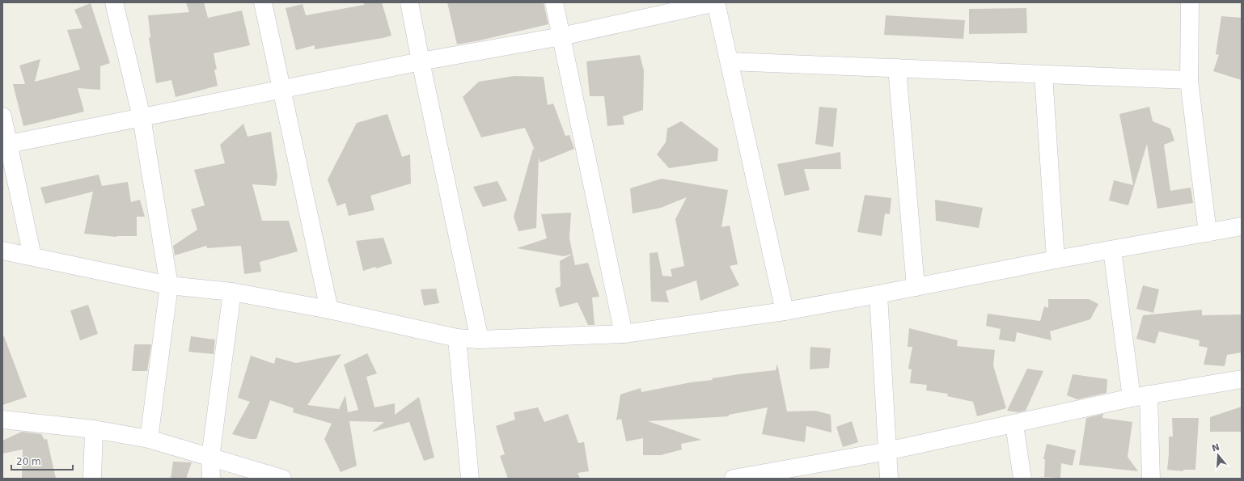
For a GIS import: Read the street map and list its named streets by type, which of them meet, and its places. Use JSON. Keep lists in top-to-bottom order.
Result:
{
  "scale_bar": "20 m",
  "north": "top"
}
